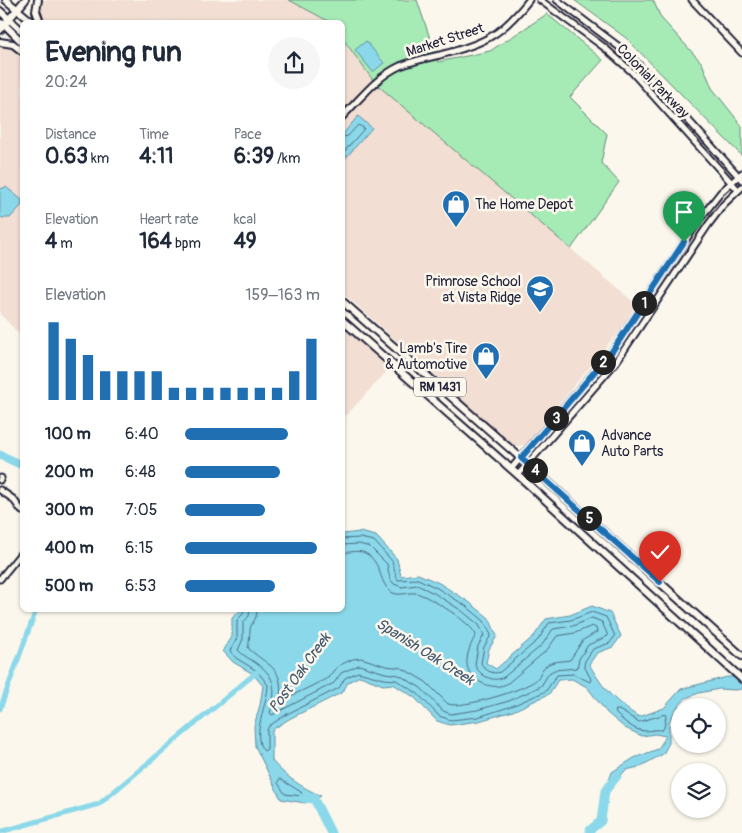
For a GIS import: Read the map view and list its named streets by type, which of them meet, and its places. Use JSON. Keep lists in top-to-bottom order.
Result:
{
  "streets": {
    "main road": ["RM 1431"],
    "street": ["Market Street", "Colonial Parkway"]
  },
  "water": ["Spanish Oak Creek", "Post Oak Creek"],
  "places": {
    "shop": ["The Home Depot", "Lamb's Tire & Automotive", "Advance Auto Parts"],
    "school or university": ["Primrose School at Vista Ridge"]
  },
  "page": {
    "heading": ["Evening run", "20:24"],
    "stats": [
      ["Distance", "0.63 km"],
      ["Time", "4:11"],
      ["Pace", "6:39 /km"],
      ["Elevation", "4 m"],
      ["Heart rate", "164 bpm"],
      ["kcal", "49"]
    ],
    "chart": ["Elevation", "159–163 m"],
    "pins": [
      "1",
      "2",
      "3",
      "4",
      "5"
    ],
    "list": [
      {
        "name": "100 m",
        "note": "6:40"
      },
      {
        "name": "200 m",
        "note": "6:48"
      },
      {
        "name": "300 m",
        "note": "7:05"
      },
      {
        "name": "400 m",
        "note": "6:15"
      },
      {
        "name": "500 m",
        "note": "6:53"
      }
    ]
  }
}
